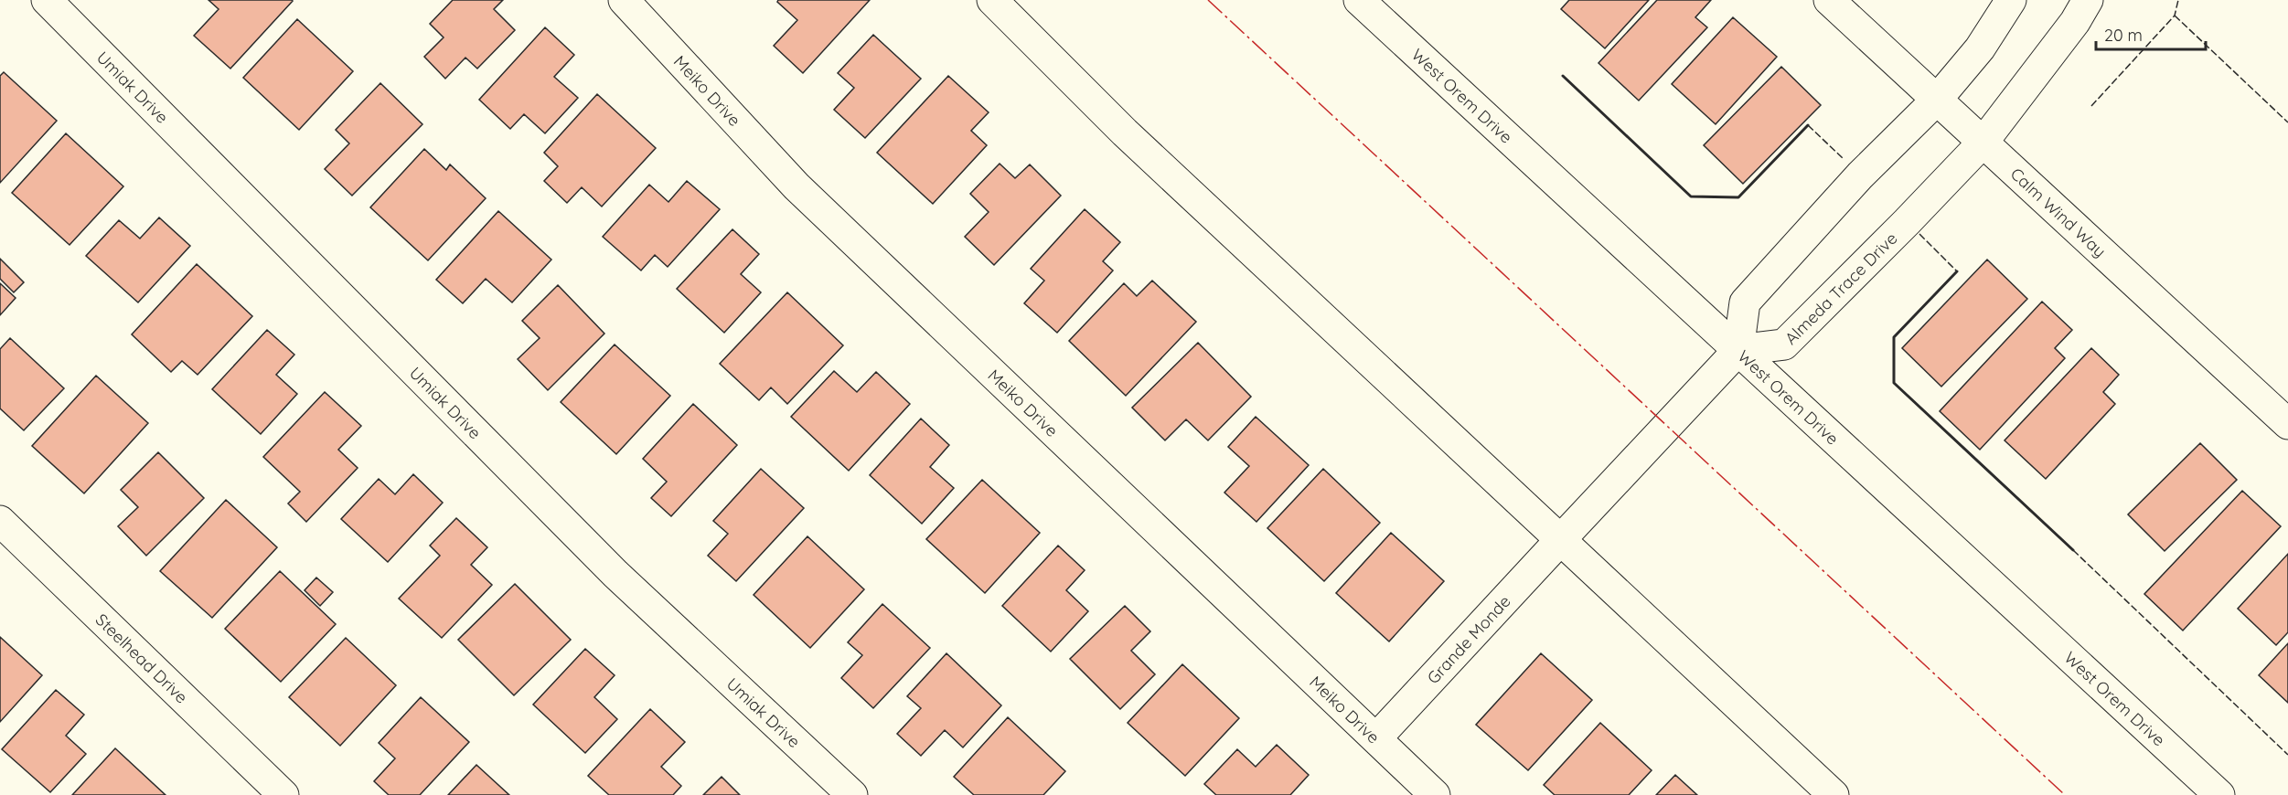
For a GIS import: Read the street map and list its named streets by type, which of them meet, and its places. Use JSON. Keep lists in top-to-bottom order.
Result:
{
  "streets": {
    "street": [
      "Umiak Drive",
      "Meiko Drive",
      "West Orem Drive",
      "Calm Wind Way",
      "Almeda Trace Drive",
      "Grande Monde",
      "Steelhead Drive"
    ]
  },
  "crossings": [
    ["Meiko Drive", "Grande Monde"],
    ["West Orem Drive", "Almeda Trace Drive"],
    ["West Orem Drive", "Grande Monde"],
    ["Calm Wind Way", "Almeda Trace Drive"],
    ["Almeda Trace Drive", "Grande Monde"]
  ],
  "scale_bar": "20 m"
}
